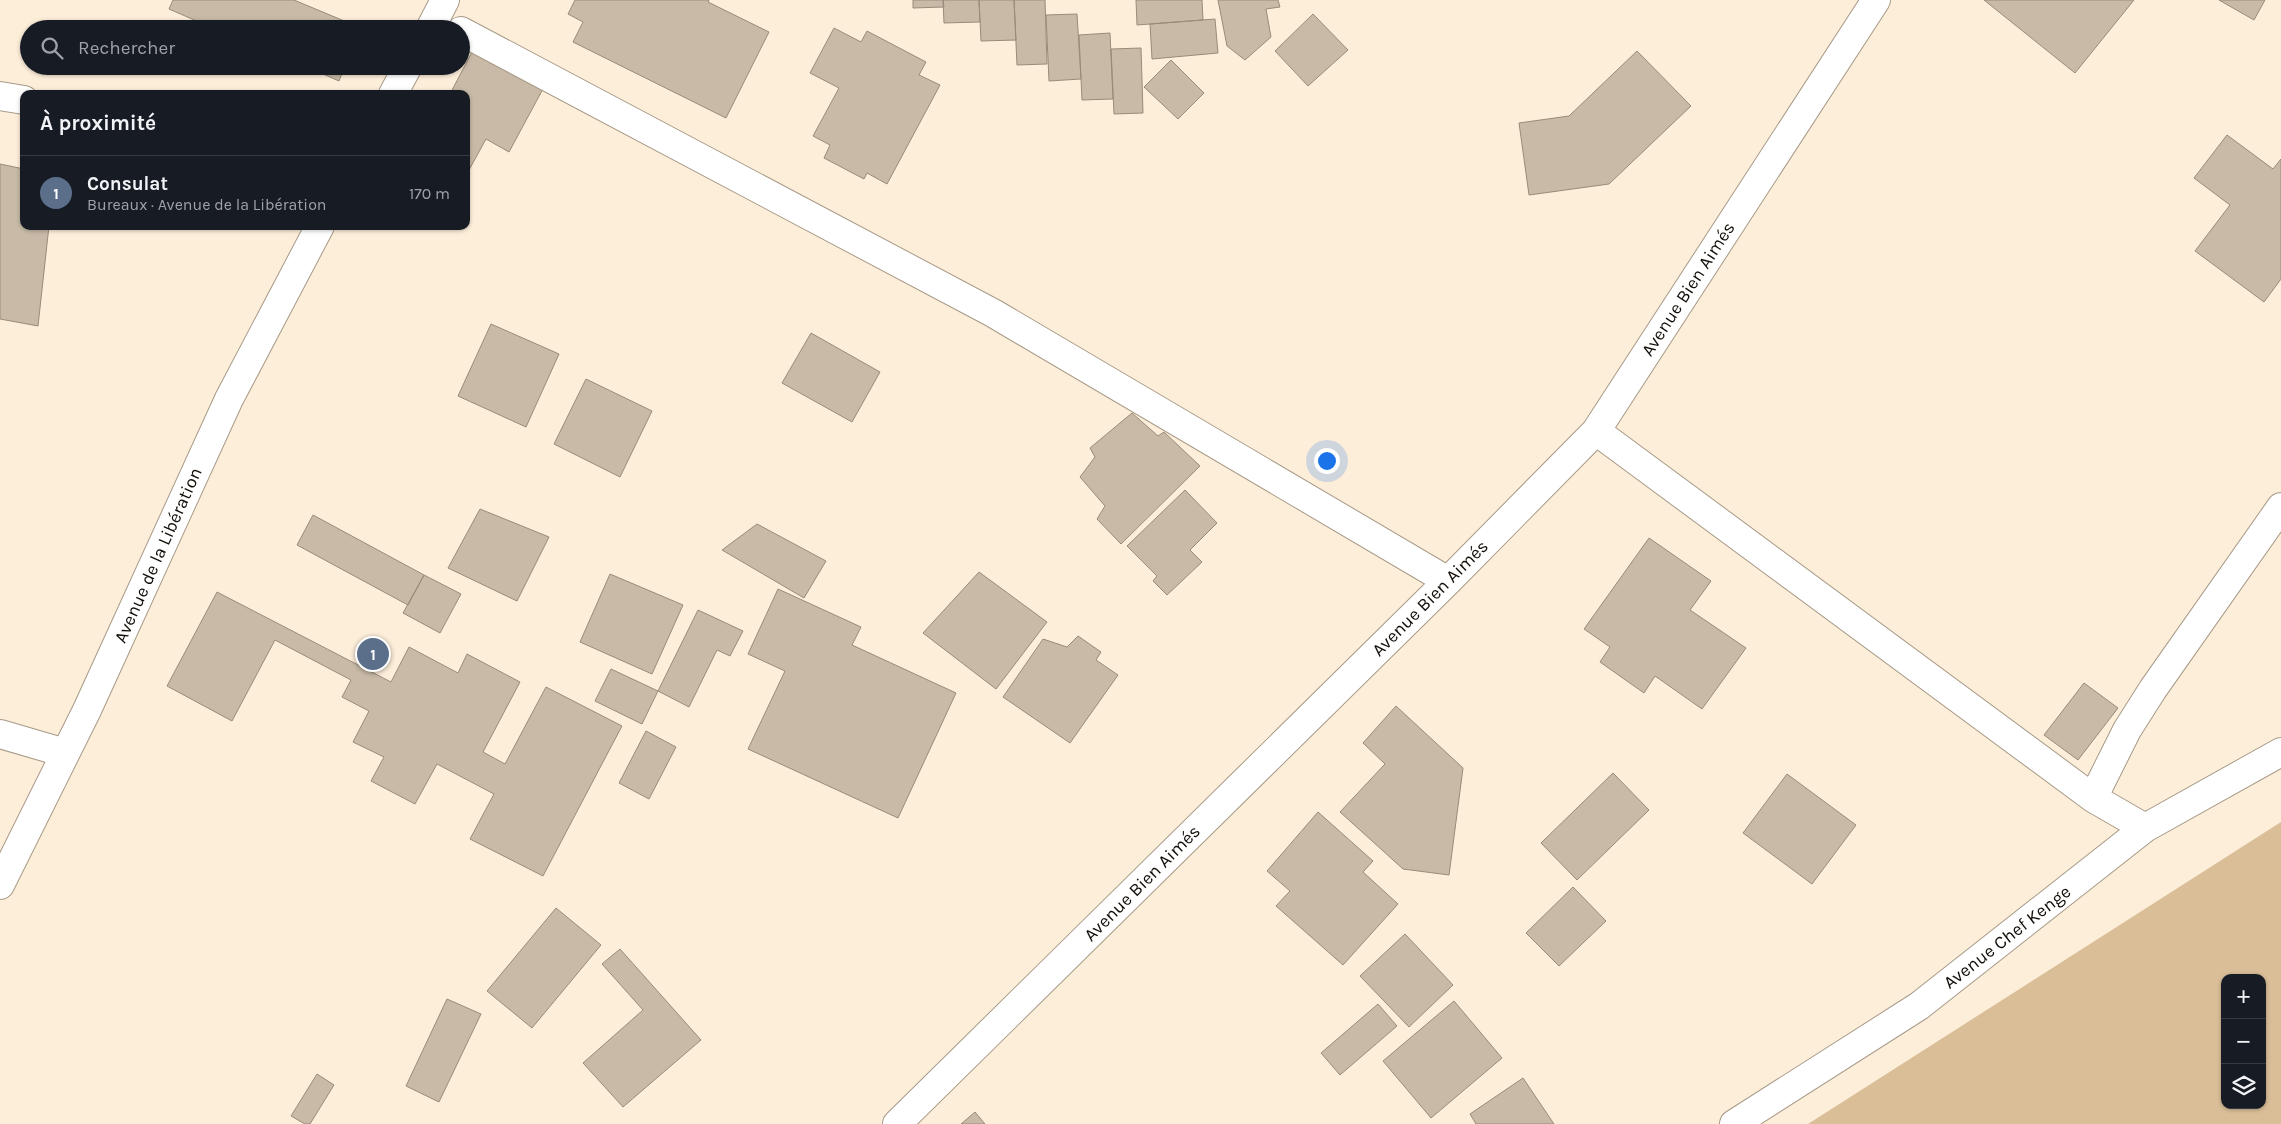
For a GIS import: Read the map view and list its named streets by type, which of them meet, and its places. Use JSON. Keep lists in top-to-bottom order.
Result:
{
  "streets": {
    "street": ["Avenue Bien Aimés", "Avenue de la Libération", "Avenue Chef Kenge"]
  },
  "page": {
    "search": "Rechercher",
    "heading": "À proximité",
    "list": [
      {
        "mark": "1",
        "name": "Consulat",
        "note": "Bureaux · Avenue de la Libération",
        "value": "170 m"
      }
    ],
    "pins": "1",
    "map_buttons": ["+", "−"]
  }
}
